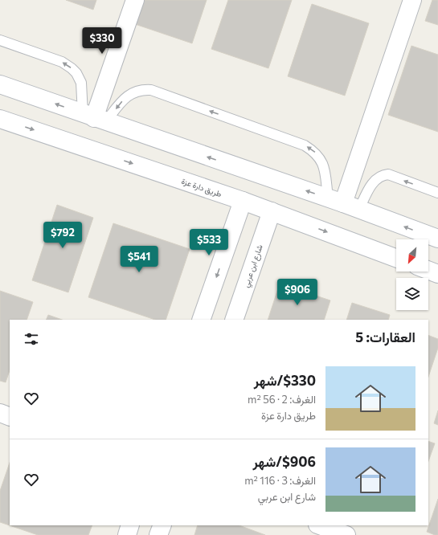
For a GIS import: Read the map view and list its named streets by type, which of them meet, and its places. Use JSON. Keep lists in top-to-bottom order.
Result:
{
  "streets": {
    "main road": ["طريق دارة عزة", "شارع ابن عربي"]
  },
  "crossings": [
    ["طريق دارة عزة", "شارع ابن عربي"]
  ],
  "north": "bottom left",
  "page": {
    "price": [
      "$330",
      "$792",
      "$533",
      "$541",
      "$906"
    ],
    "heading": "العقارات: 5",
    "list": [
      {
        "name": "$330/شهر",
        "note": "الغرف: 2 · 56 m² · طريق دارة عزة"
      },
      {
        "name": "$906/شهر",
        "note": "الغرف: 3 · 116 m² · شارع ابن عربي"
      }
    ]
  }
}
